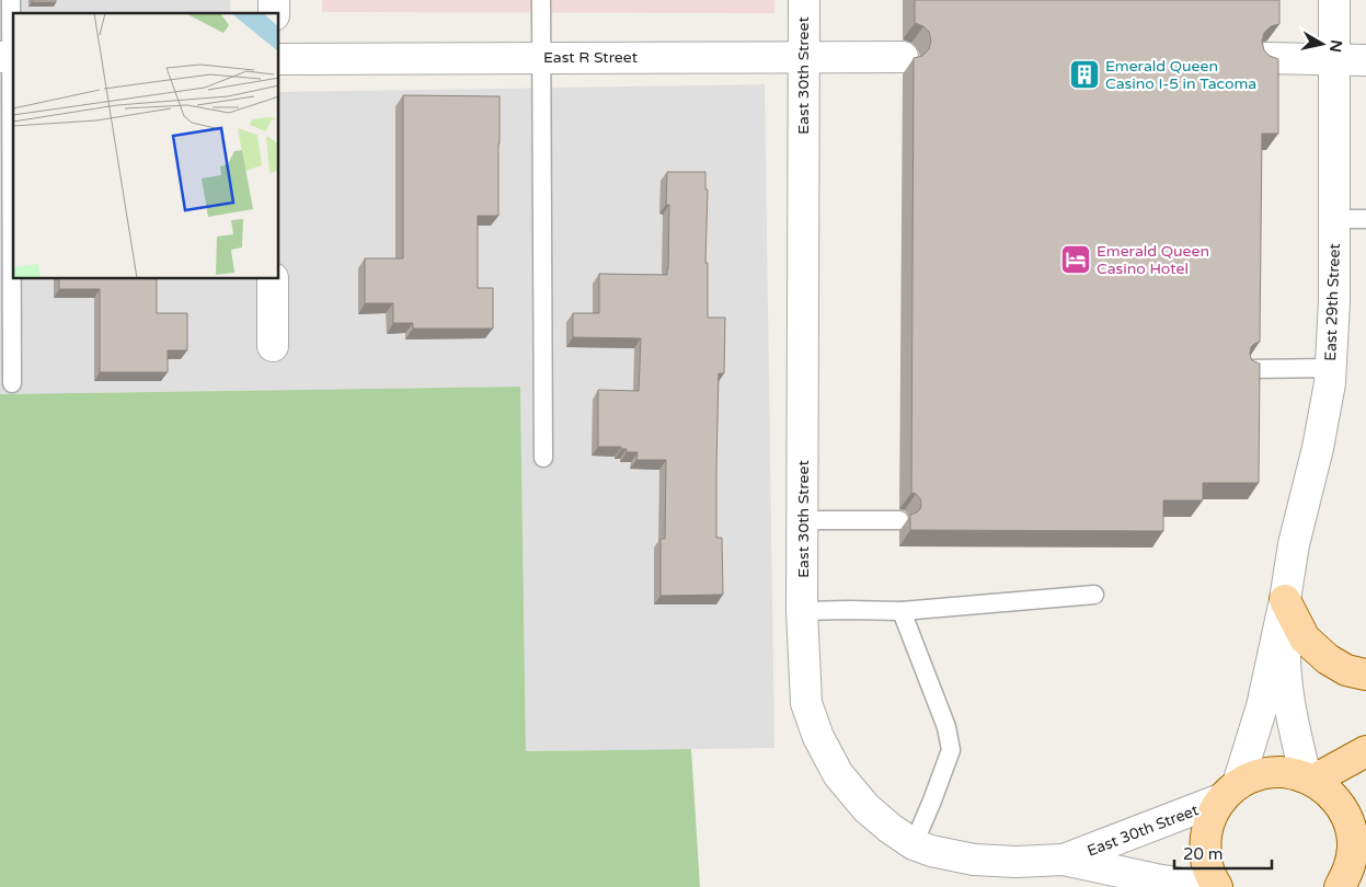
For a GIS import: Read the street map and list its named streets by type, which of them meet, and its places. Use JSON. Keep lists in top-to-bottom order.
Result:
{
  "streets": {
    "street": ["East R Street", "East 30th Street", "East 29th Street"]
  },
  "crossings": [
    ["East R Street", "East 30th Street"],
    ["East 30th Street", "East 29th Street"]
  ],
  "places": {
    "building": ["Emerald Queen Casino I-5 in Tacoma"],
    "hotel": ["Emerald Queen Casino Hotel"]
  },
  "scale_bar": "20 m",
  "north": "right"
}
